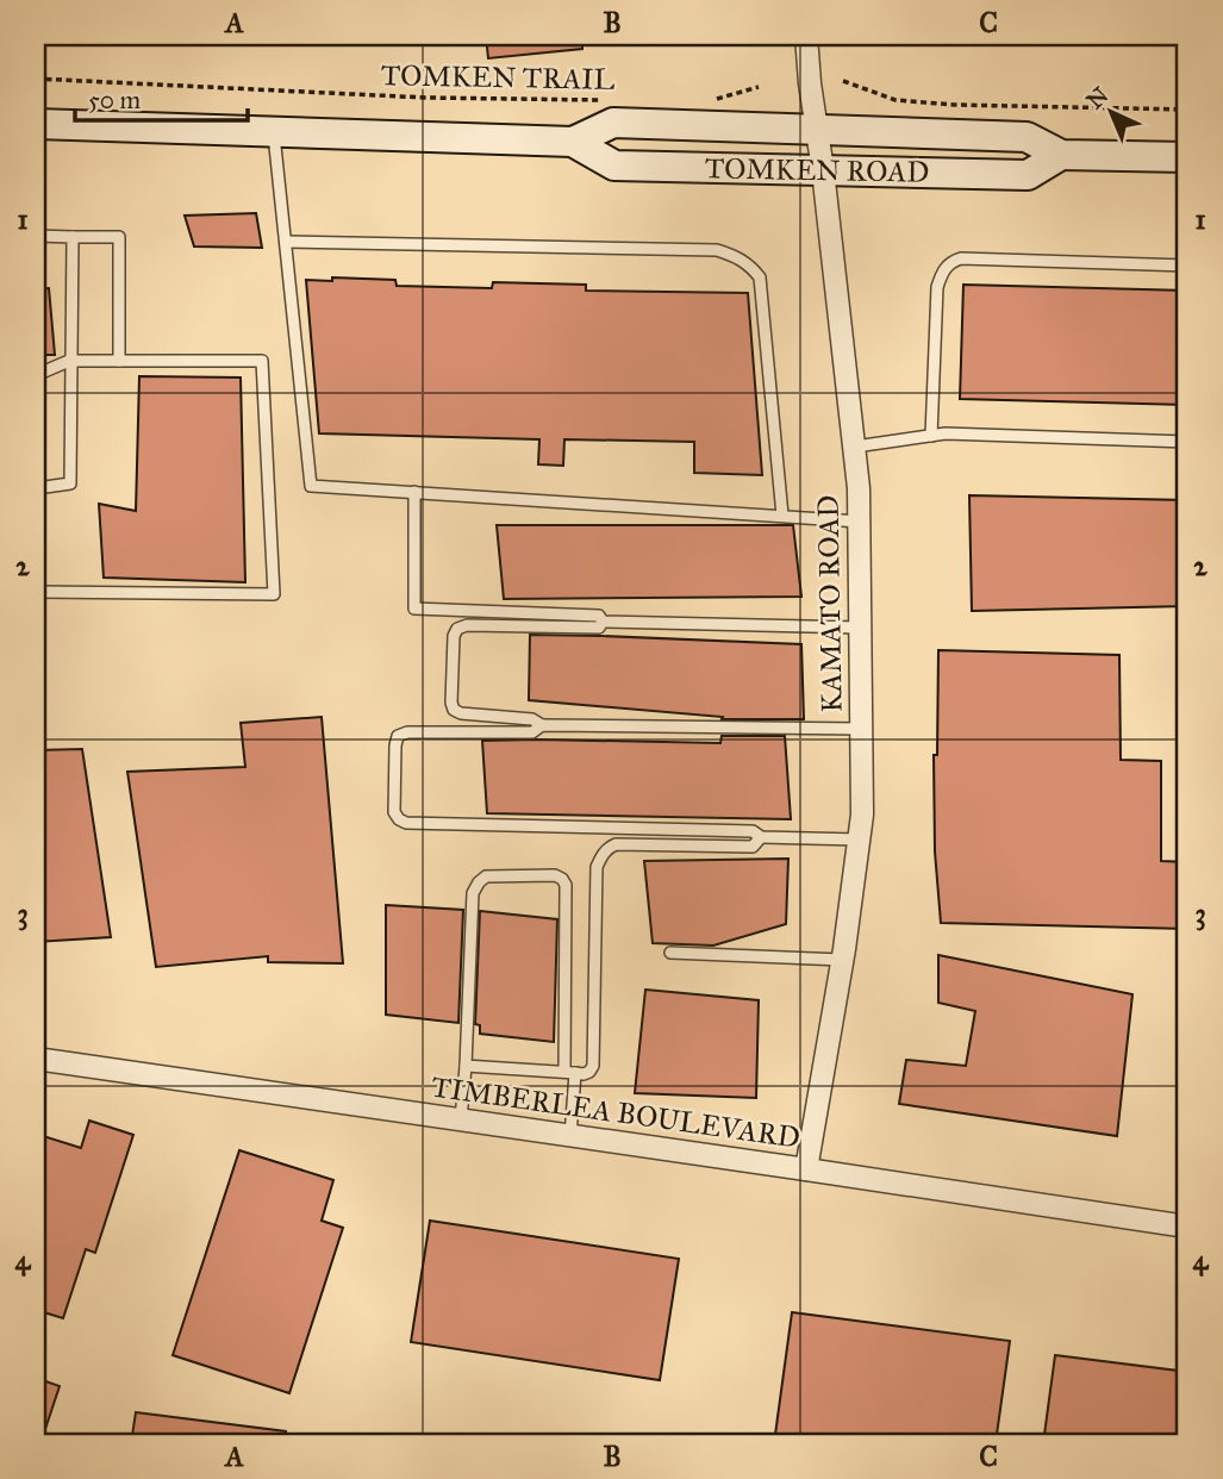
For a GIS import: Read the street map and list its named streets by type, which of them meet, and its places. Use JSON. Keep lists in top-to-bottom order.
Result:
{
  "streets": {
    "main road": ["TOMKEN ROAD"],
    "street": ["KAMATO ROAD", "TIMBERLEA BOULEVARD"],
    "path": ["TOMKEN TRAIL"]
  },
  "crossings": [
    ["TOMKEN ROAD", "KAMATO ROAD"],
    ["KAMATO ROAD", "TIMBERLEA BOULEVARD"]
  ],
  "scale_bar": "50 m",
  "north": "top left",
  "grid": {
    "columns": ["A", "B", "C"],
    "rows": [
      "1",
      "2",
      "3",
      "4"
    ]
  }
}
